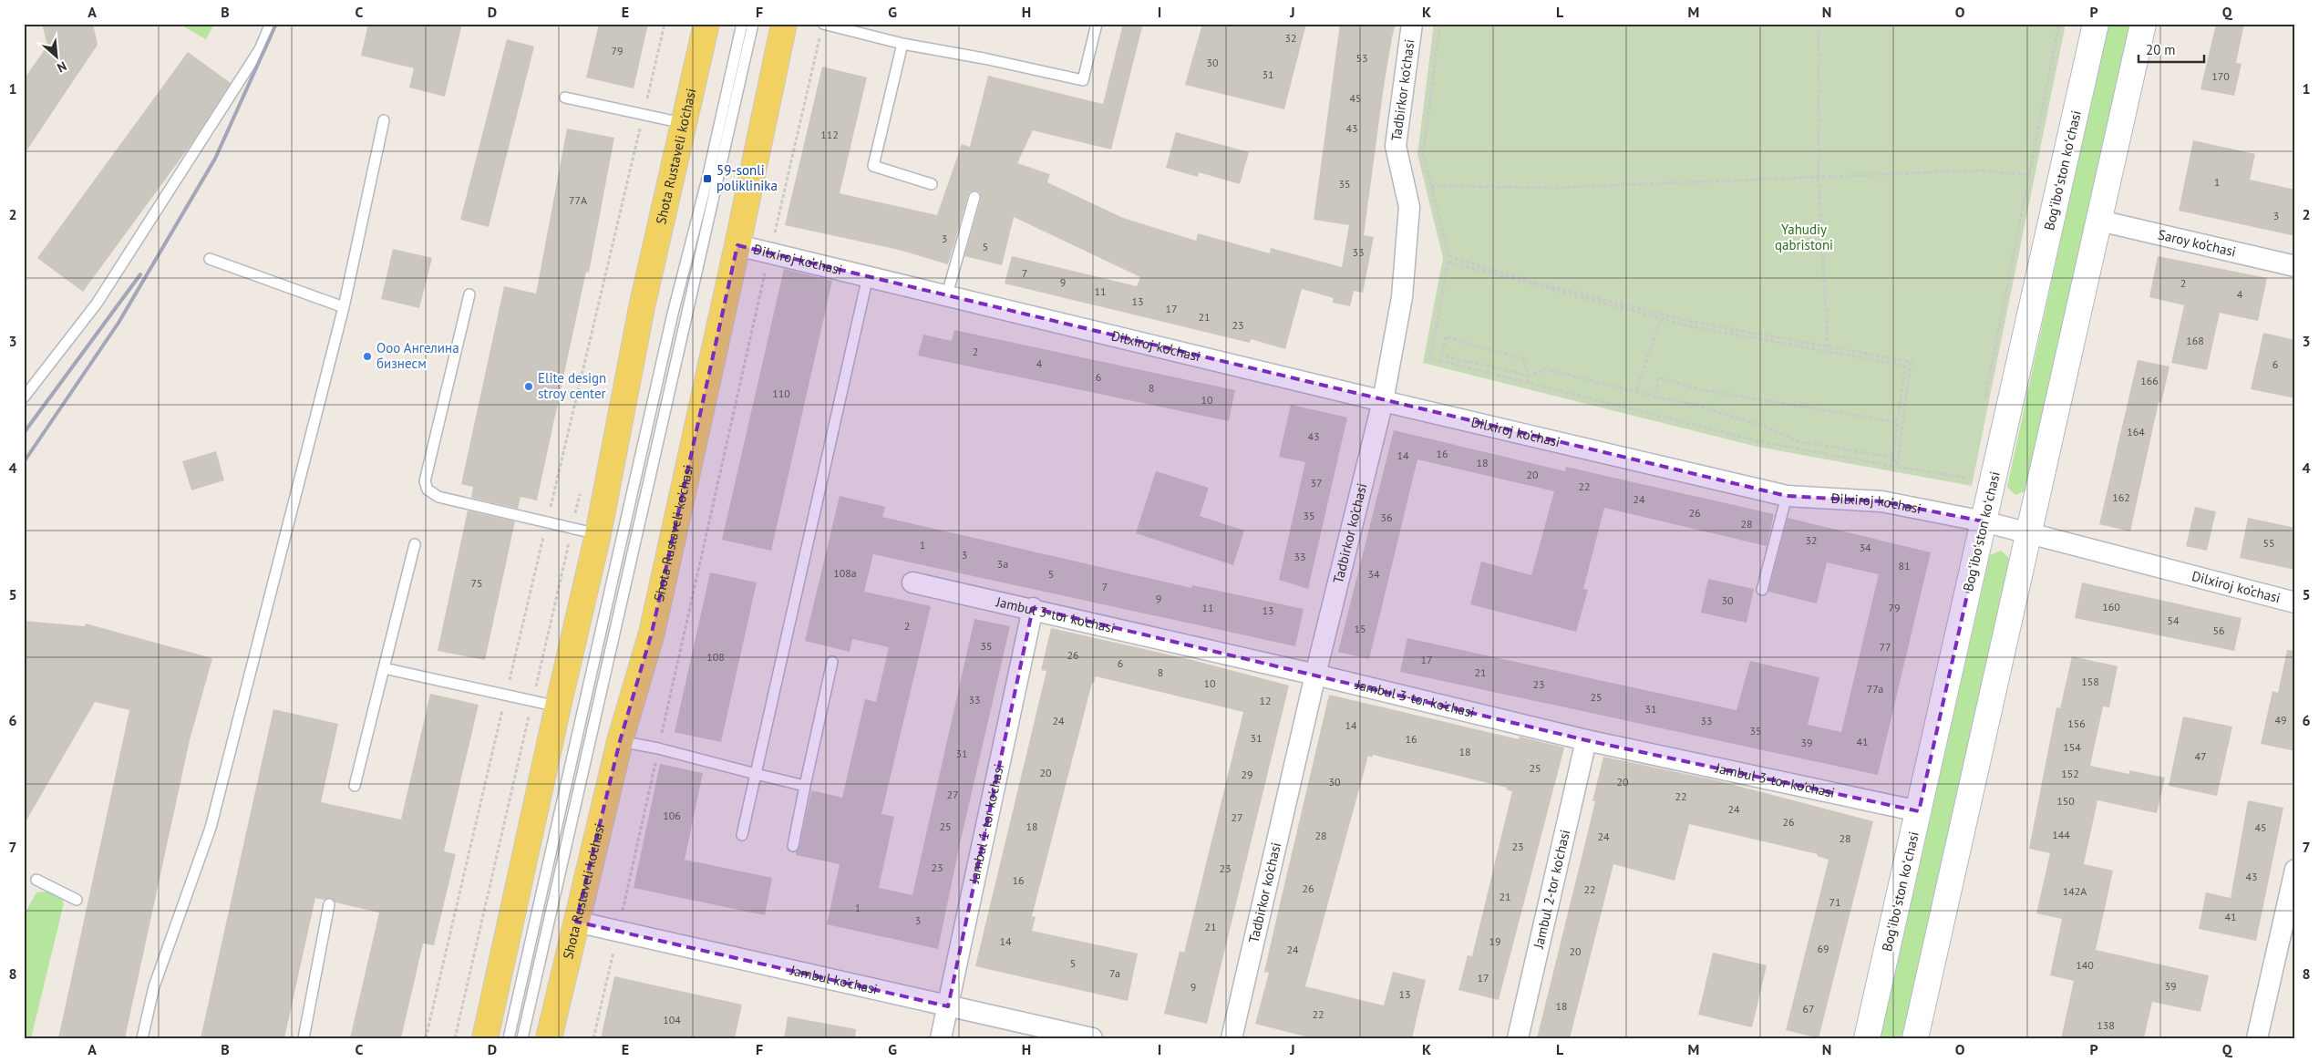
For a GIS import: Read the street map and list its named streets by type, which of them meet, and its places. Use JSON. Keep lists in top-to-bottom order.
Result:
{
  "streets": {
    "main road": ["Shota Rustaveli ko'chasi"],
    "street": [
      "Tadbirkor ko'chasi",
      "Bogʻiboʻston koʻchasi",
      "Saroy ko‘chasi",
      "Dilxiroj ko‘chasi",
      "Jambul 3-tor ko'chasi",
      "Jambul 1-tor ko'chasi",
      "Jambul 2-tor ko'chasi",
      "Jambul ko'chasi"
    ]
  },
  "crossings": [
    ["Tadbirkor ko'chasi", "Dilxiroj ko‘chasi"],
    ["Tadbirkor ko'chasi", "Jambul 3-tor ko'chasi"],
    ["Shota Rustaveli ko'chasi", "Dilxiroj ko‘chasi"],
    ["Shota Rustaveli ko'chasi", "Jambul ko'chasi"],
    ["Bogʻiboʻston koʻchasi", "Dilxiroj ko‘chasi"],
    ["Bogʻiboʻston koʻchasi", "Jambul 3-tor ko'chasi"],
    ["Jambul 3-tor ko'chasi", "Jambul 1-tor ko'chasi"],
    ["Jambul 3-tor ko'chasi", "Jambul 2-tor ko'chasi"],
    ["Jambul 1-tor ko'chasi", "Jambul ko'chasi"]
  ],
  "parks": ["Yahudiy qabristoni"],
  "places": {
    "transit": ["59-sonli poliklinika"],
    "other": ["Ооо Ангелина бизнесм", "Elite design stroy center"]
  },
  "house_numbers": [
    "32",
    "79",
    "53",
    "30",
    "31",
    "170",
    "45",
    "43",
    "112",
    "1",
    "35",
    "77А",
    "3",
    "3",
    "5",
    "33",
    "7",
    "9",
    "2",
    "11",
    "4",
    "13",
    "17",
    "21",
    "23",
    "168",
    "2",
    "4",
    "6",
    "6",
    "166",
    "8",
    "110",
    "10",
    "164",
    "43",
    "16",
    "14",
    "18",
    "20",
    "37",
    "22",
    "162",
    "24",
    "26",
    "35",
    "36",
    "28",
    "32",
    "55",
    "1",
    "34",
    "3",
    "33",
    "3a",
    "81",
    "108a",
    "5",
    "34",
    "75",
    "7",
    "9",
    "30",
    "160",
    "11",
    "79",
    "13",
    "54",
    "2",
    "15",
    "56",
    "35",
    "77",
    "26",
    "108",
    "17",
    "6",
    "8",
    "21",
    "158",
    "10",
    "23",
    "77a",
    "25",
    "33",
    "12",
    "31",
    "49",
    "24",
    "33",
    "156",
    "14",
    "35",
    "31",
    "16",
    "41",
    "39",
    "154",
    "18",
    "31",
    "47",
    "25",
    "20",
    "152",
    "29",
    "30",
    "20",
    "27",
    "22",
    "150",
    "24",
    "106",
    "27",
    "26",
    "25",
    "18",
    "45",
    "144",
    "28",
    "24",
    "28",
    "23",
    "23",
    "23",
    "43",
    "16",
    "26",
    "22",
    "142A",
    "21",
    "71",
    "1",
    "41",
    "3",
    "21",
    "14",
    "19",
    "69",
    "24",
    "20",
    "5",
    "140",
    "7a",
    "17",
    "39",
    "9",
    "13",
    "18",
    "67",
    "22",
    "104",
    "138"
  ],
  "scale_bar": "20 m",
  "north": "bottom right",
  "grid": {
    "columns": [
      "A",
      "B",
      "C",
      "D",
      "E",
      "F",
      "G",
      "H",
      "I",
      "J",
      "K",
      "L",
      "M",
      "N",
      "O",
      "P",
      "Q"
    ],
    "rows": [
      "1",
      "2",
      "3",
      "4",
      "5",
      "6",
      "7",
      "8"
    ]
  }
}
